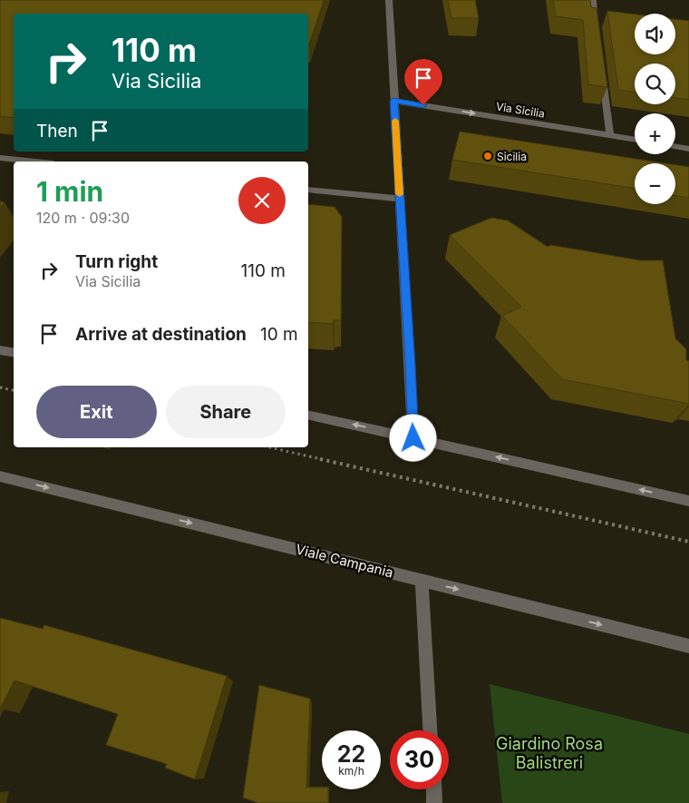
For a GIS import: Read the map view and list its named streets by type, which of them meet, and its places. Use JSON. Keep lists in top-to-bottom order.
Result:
{
  "streets": {
    "street": ["Via Sicilia", "Viale Campania"]
  },
  "one_way": ["Via Sicilia", "Viale Campania"],
  "parks": ["Giardino Rosa Balistreri"],
  "places": ["Sicilia"],
  "page": {
    "map_buttons": ["+", "−"],
    "turn": ["110 m", "Via Sicilia"],
    "then": "Then",
    "heading": ["1 min", "120 m · 09:30"],
    "list": [
      {
        "name": "Turn right",
        "note": "Via Sicilia",
        "value": "110 m"
      },
      {
        "name": "Arrive at destination",
        "value": "10 m"
      }
    ],
    "buttons": ["Exit", "Share"],
    "speed": "22 km/h",
    "limit": "30"
  }
}
